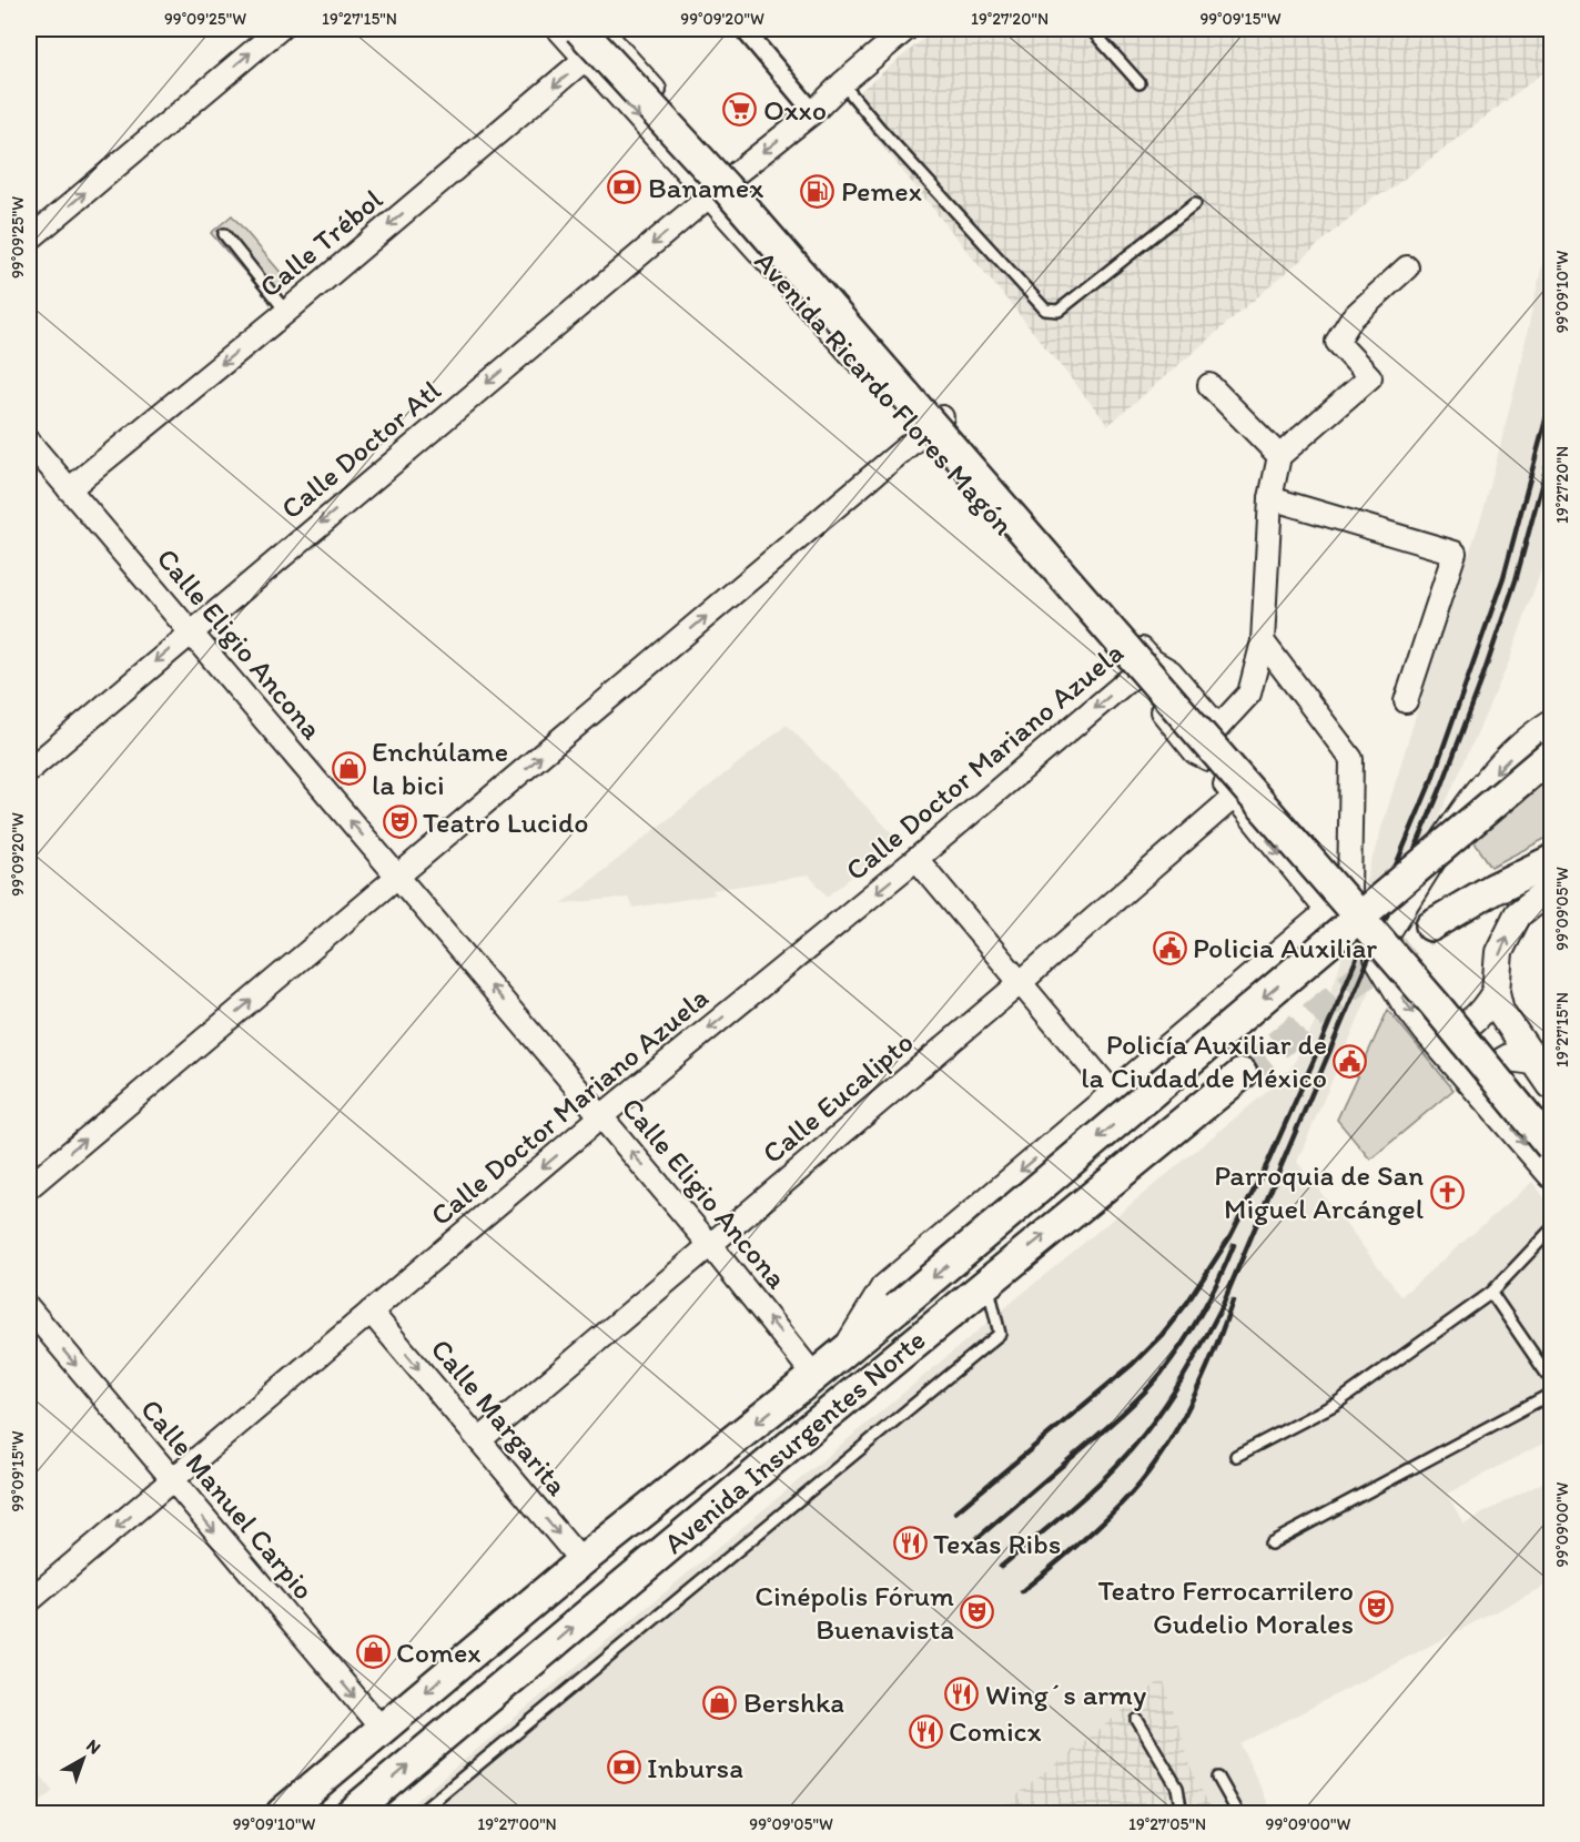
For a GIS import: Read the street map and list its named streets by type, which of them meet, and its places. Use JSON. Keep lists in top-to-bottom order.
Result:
{
  "streets": {
    "main road": ["Avenida Ricardo Flores Magón", "Avenida Insurgentes Norte"],
    "street": [
      "Calle Trébol",
      "Calle Doctor Atl",
      "Calle Eligio Ancona",
      "Calle Doctor Mariano Azuela",
      "Calle Eucalipto",
      "Calle Margarita",
      "Calle Manuel Carpio"
    ]
  },
  "crossings": [
    ["Calle Trébol", "Avenida Ricardo Flores Magón"],
    ["Calle Trébol", "Calle Eligio Ancona"],
    ["Avenida Ricardo Flores Magón", "Calle Doctor Atl"],
    ["Avenida Ricardo Flores Magón", "Calle Doctor Mariano Azuela"],
    ["Avenida Ricardo Flores Magón", "Calle Eucalipto"],
    ["Avenida Ricardo Flores Magón", "Avenida Insurgentes Norte"],
    ["Calle Doctor Atl", "Calle Eligio Ancona"],
    ["Calle Eligio Ancona", "Calle Doctor Mariano Azuela"],
    ["Calle Eligio Ancona", "Calle Eucalipto"],
    ["Calle Eligio Ancona", "Avenida Insurgentes Norte"],
    ["Calle Doctor Mariano Azuela", "Calle Margarita"],
    ["Calle Doctor Mariano Azuela", "Calle Manuel Carpio"],
    ["Calle Eucalipto", "Calle Margarita"],
    ["Calle Margarita", "Avenida Insurgentes Norte"],
    ["Avenida Insurgentes Norte", "Calle Manuel Carpio"]
  ],
  "one_way": [
    "Calle Trébol",
    "Calle Doctor Atl",
    "Calle Eligio Ancona",
    "Calle Doctor Mariano Azuela",
    "Calle Margarita",
    "Calle Manuel Carpio"
  ],
  "places": {
    "supermarket": ["Oxxo"],
    "bank": ["Banamex", "Inbursa"],
    "fuel station": ["Pemex"],
    "shop": ["Enchúlame la bici", "Comex", "Bershka"],
    "theatre": ["Teatro Lucido", "Teatro Ferrocarrilero Gudelio Morales", "Cinépolis Fórum Buenavista"],
    "public building": ["Policia Auxiliar", "Policía Auxiliar de la Ciudad de México"],
    "church": ["Parroquia de San Miguel Arcángel"],
    "restaurant": ["Texas Ribs", "Wing´s army", "Comicx"]
  },
  "north": "top right",
  "coordinates": [
    "99°09'25\"W",
    "19°27'15\"N",
    "99°09'20\"W",
    "19°27'20\"N",
    "99°09'15\"W",
    "99°09'10\"W",
    "99°09'05\"W",
    "99°09'00\"W",
    "19°27'00\"N",
    "19°27'05\"N"
  ]
}
